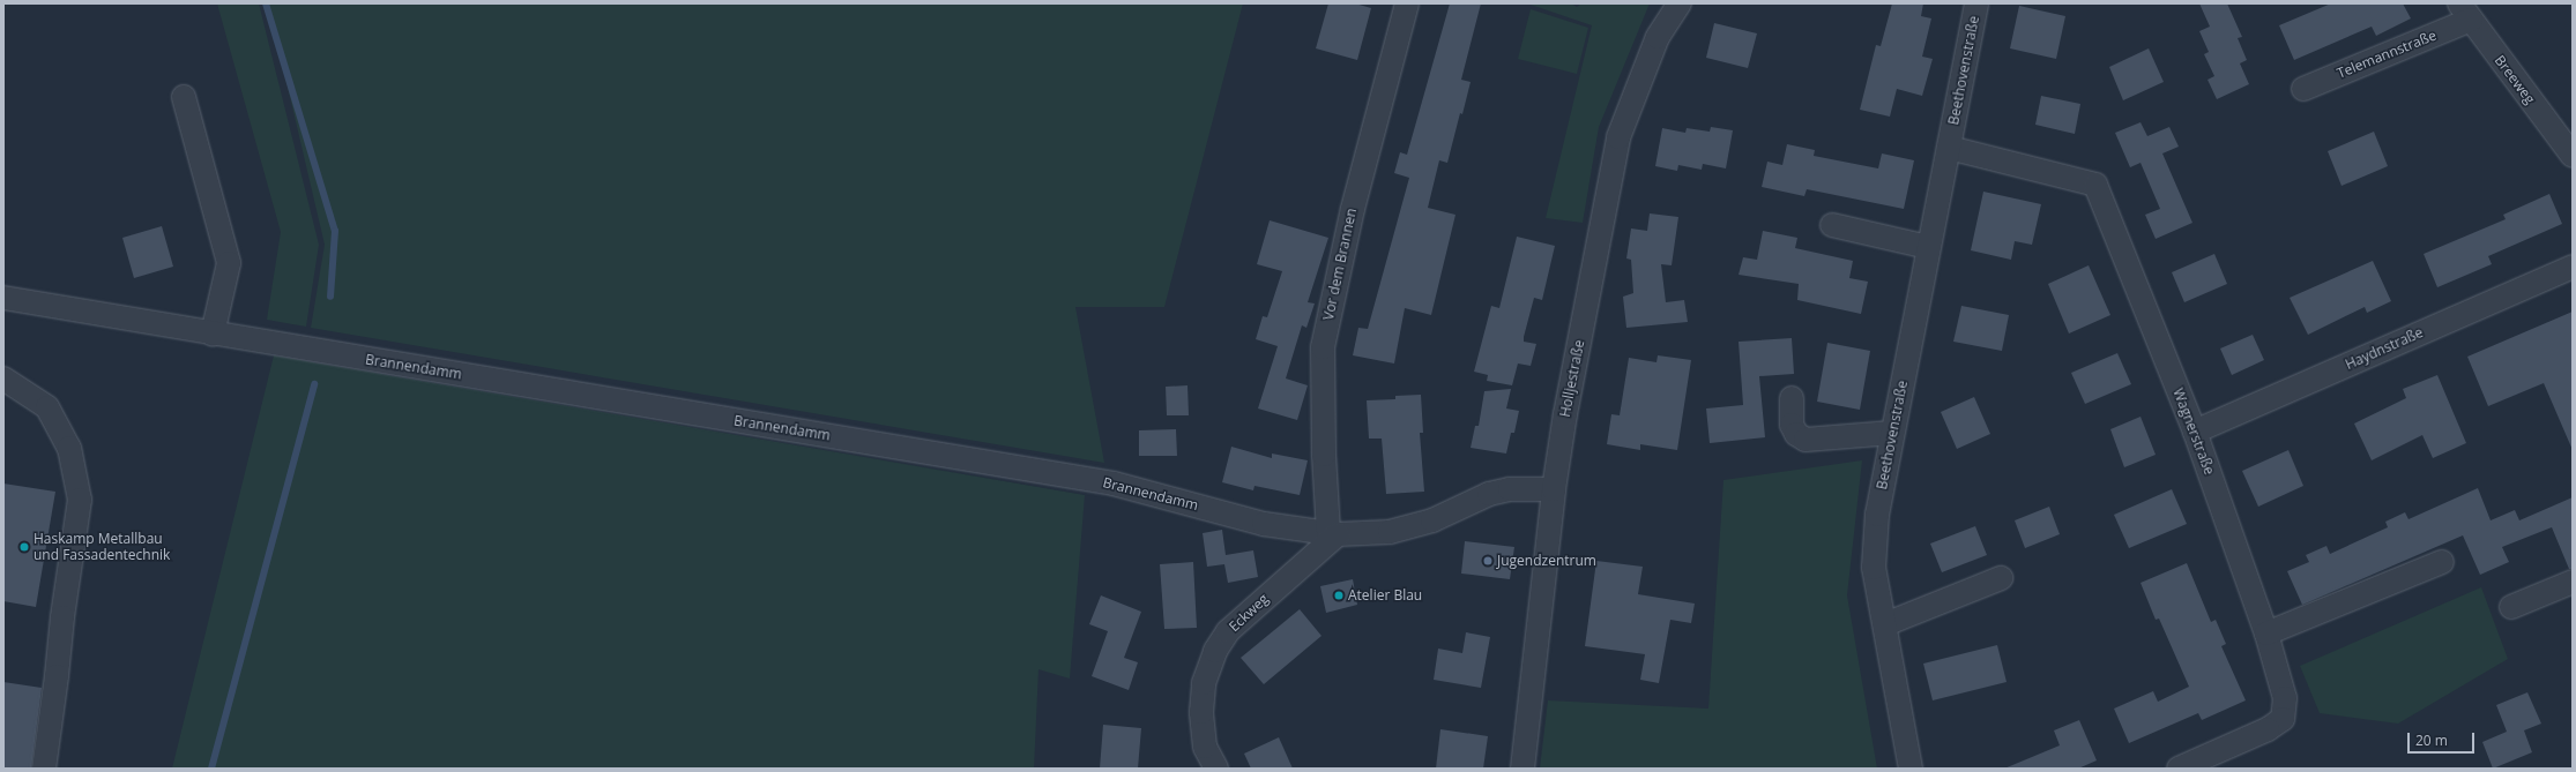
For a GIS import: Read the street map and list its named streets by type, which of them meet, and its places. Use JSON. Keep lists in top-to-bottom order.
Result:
{
  "streets": {
    "street": [
      "Telemannstraße",
      "Beethovenstraße",
      "Breeweg",
      "Vor dem Brannen",
      "Haydnstraße",
      "Brannendamm",
      "Holljestraße",
      "Wagnerstraße",
      "Eckweg"
    ]
  },
  "crossings": [
    ["Telemannstraße", "Breeweg"],
    ["Beethovenstraße", "Wagnerstraße"],
    ["Vor dem Brannen", "Brannendamm"],
    ["Vor dem Brannen", "Eckweg"],
    ["Haydnstraße", "Wagnerstraße"],
    ["Brannendamm", "Holljestraße"],
    ["Brannendamm", "Eckweg"]
  ],
  "places": ["Haskamp Metallbau und Fassadentechnik", "Jugendzentrum", "Atelier Blau"],
  "scale_bar": "20 m"
}
